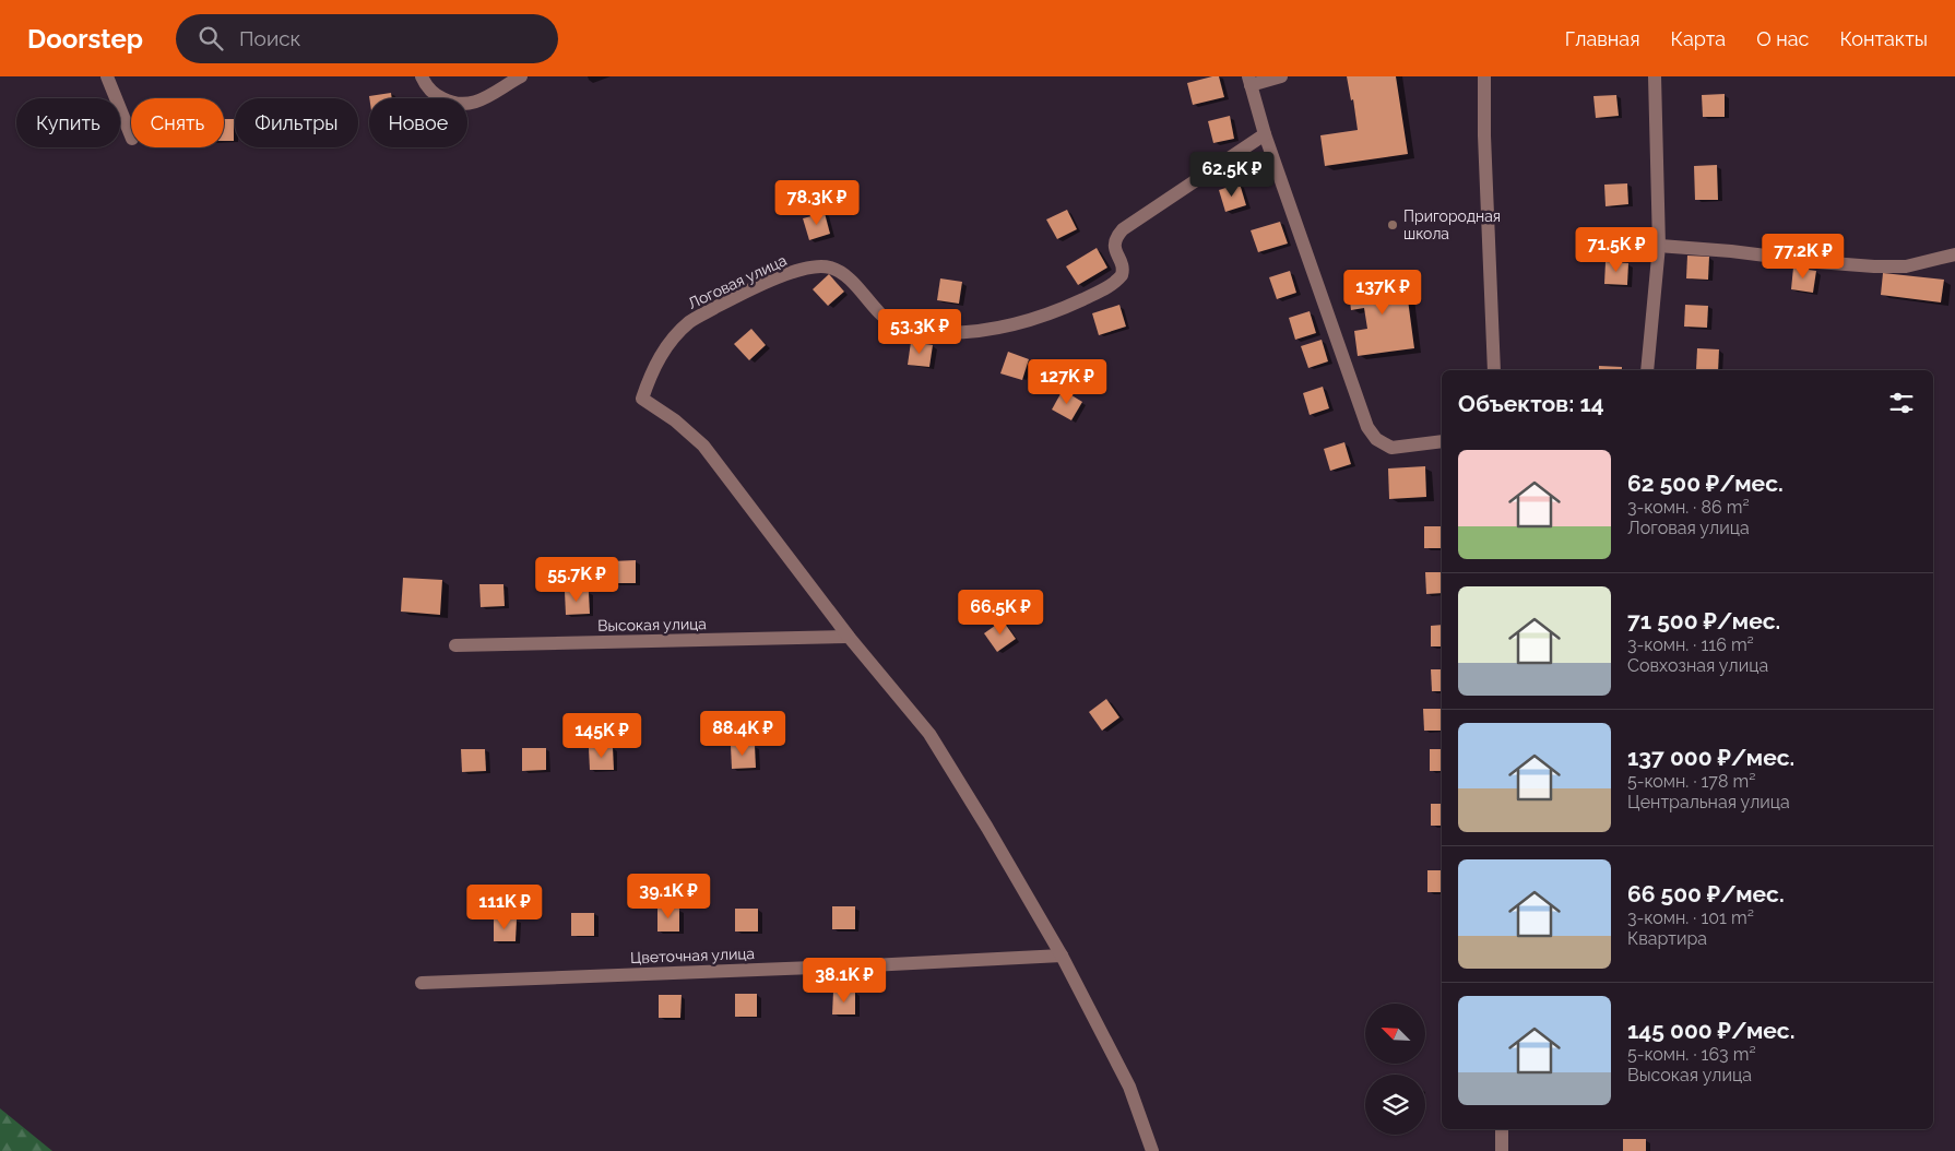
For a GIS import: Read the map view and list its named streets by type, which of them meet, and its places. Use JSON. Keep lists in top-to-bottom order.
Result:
{
  "streets": {
    "street": ["Логовая улица", "Высокая улица", "Цветочная улица"]
  },
  "crossings": [
    ["Логовая улица", "Высокая улица"]
  ],
  "places": ["Пригородная школа"],
  "north": "top left",
  "page": {
    "header": "Doorstep",
    "search": "Поиск",
    "nav": [
      "Главная",
      "Карта",
      "О нас",
      "Контакты"
    ],
    "chip": [
      "Купить",
      "Снять",
      "Фильтры",
      "Новое"
    ],
    "price": [
      "62.5K ₽",
      "78.3K ₽",
      "71.5K ₽",
      "77.2K ₽",
      "137K ₽",
      "53.3K ₽",
      "127K ₽",
      "55.7K ₽",
      "66.5K ₽",
      "88.4K ₽",
      "145K ₽",
      "39.1K ₽",
      "111K ₽",
      "38.1K ₽"
    ],
    "heading": "Объектов: 14",
    "list": [
      {
        "name": "62 500 ₽/мес.",
        "note": "3-комн. · 86 m² · Логовая улица"
      },
      {
        "name": "71 500 ₽/мес.",
        "note": "3-комн. · 116 m² · Совхозная улица"
      },
      {
        "name": "137 000 ₽/мес.",
        "note": "5-комн. · 178 m² · Центральная улица"
      },
      {
        "name": "66 500 ₽/мес.",
        "note": "3-комн. · 101 m² · Квартира"
      },
      {
        "name": "145 000 ₽/мес.",
        "note": "5-комн. · 163 m² · Высокая улица"
      }
    ]
  }
}
